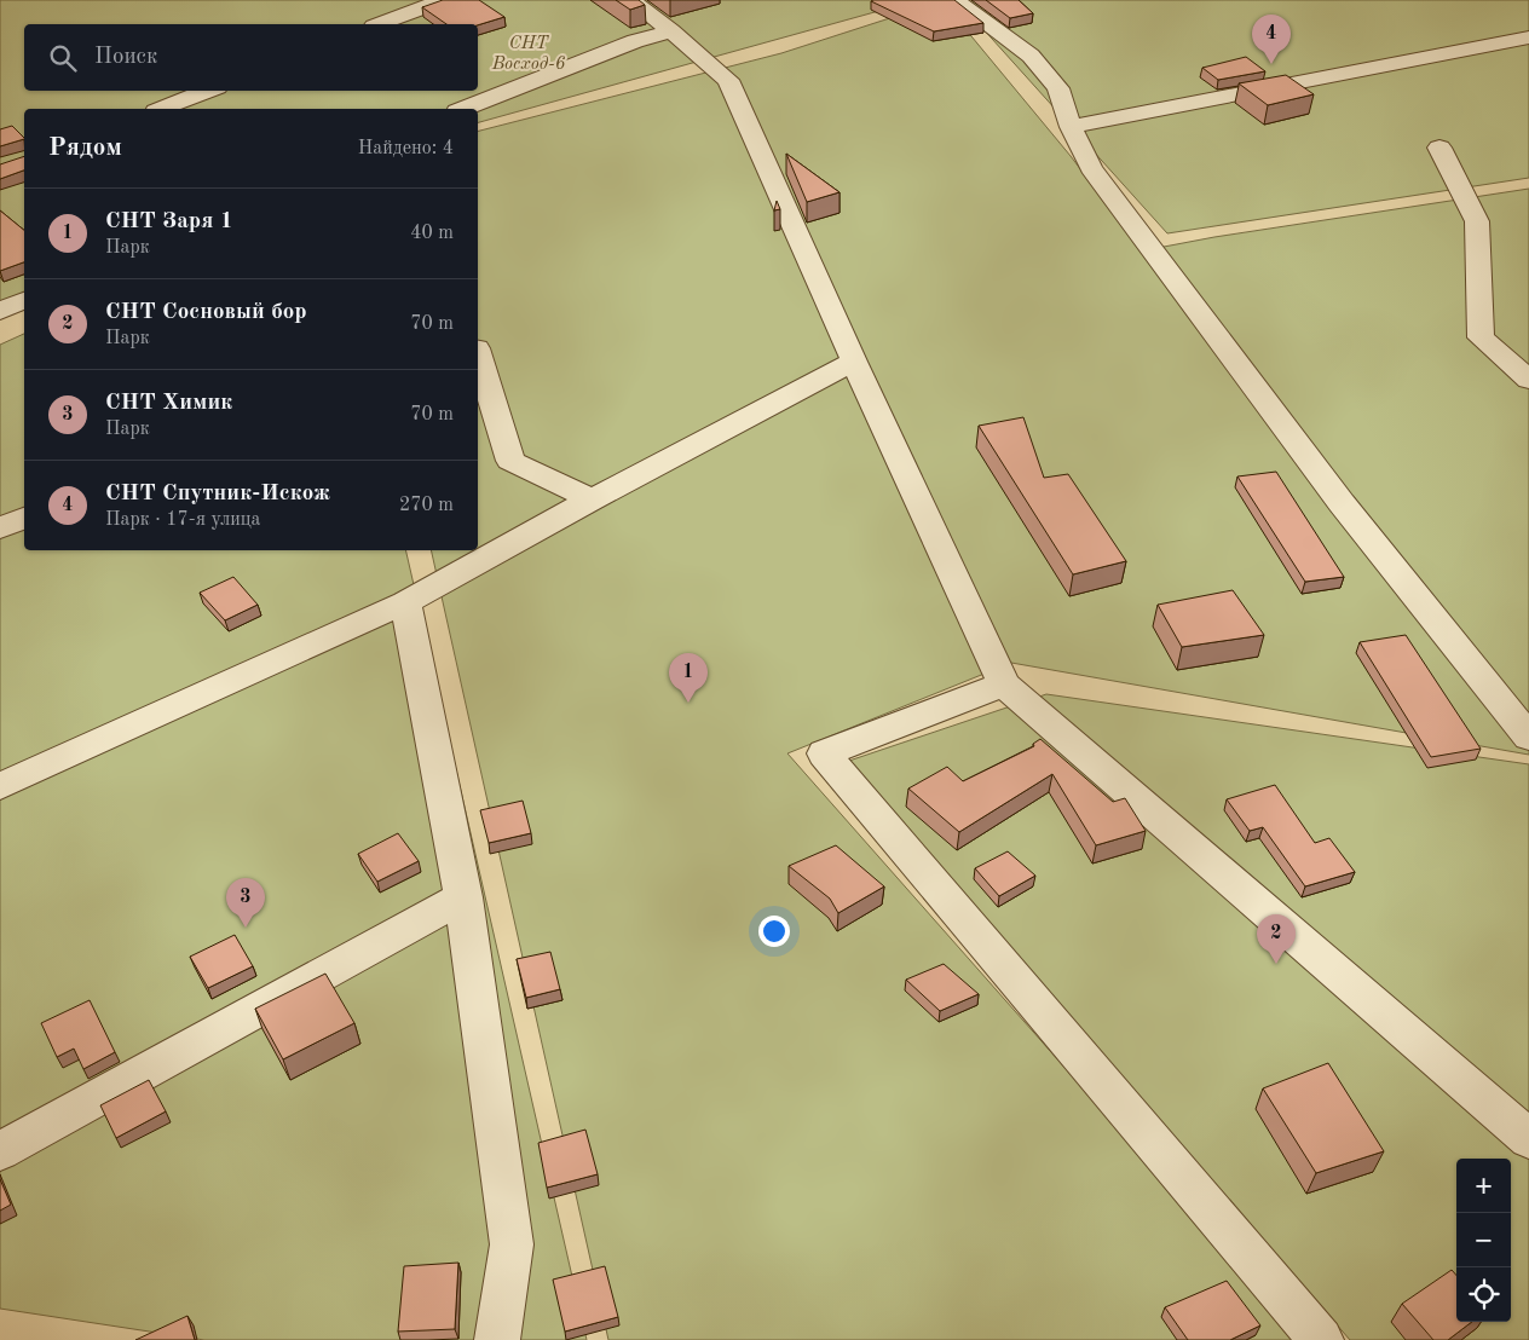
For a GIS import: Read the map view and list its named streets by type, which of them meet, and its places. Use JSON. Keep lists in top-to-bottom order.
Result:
{
  "parks": ["СНТ Восход-6"],
  "page": {
    "pins": [
      "4",
      "1",
      "3",
      "2"
    ],
    "search": "Поиск",
    "heading": ["Рядом", "Найдено: 4"],
    "list": [
      {
        "mark": "1",
        "name": "СНТ Заря 1",
        "note": "Парк",
        "value": "40 m"
      },
      {
        "mark": "2",
        "name": "СНТ Сосновый бор",
        "note": "Парк",
        "value": "70 m"
      },
      {
        "mark": "3",
        "name": "СНТ Химик",
        "note": "Парк",
        "value": "70 m"
      },
      {
        "mark": "4",
        "name": "СНТ Спутник-Искож",
        "note": "Парк · 17-я улица",
        "value": "270 m"
      }
    ],
    "map_buttons": ["+", "−"]
  }
}
